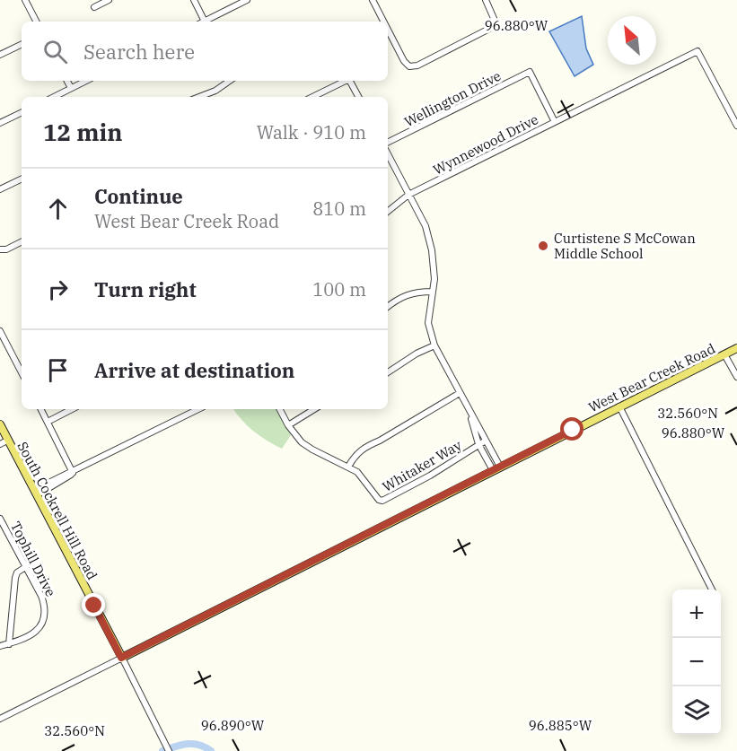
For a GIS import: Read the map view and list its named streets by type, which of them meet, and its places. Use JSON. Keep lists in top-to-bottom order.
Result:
{
  "streets": {
    "main road": ["West Bear Creek Road", "South Cockrell Hill Road"],
    "street": [
      "Wellington Drive",
      "Wynnewood Drive",
      "Whitaker Way",
      "Tophill Drive"
    ]
  },
  "crossings": [
    ["Wellington Drive", "Wynnewood Drive"],
    ["West Bear Creek Road", "South Cockrell Hill Road"]
  ],
  "places": ["Curtistene S McCowan Middle School"],
  "north": "top left",
  "page": {
    "search": "Search here",
    "heading": ["12 min", "Walk · 910 m"],
    "list": [
      ["Continue", "West Bear Creek Road", "810 m"],
      ["Turn right", "100 m"],
      "Arrive at destination"
    ],
    "map_buttons": ["+", "−"]
  },
  "coordinates": [
    "96.880°W",
    "32.560°N",
    "96.890°W",
    "96.885°W"
  ]
}
